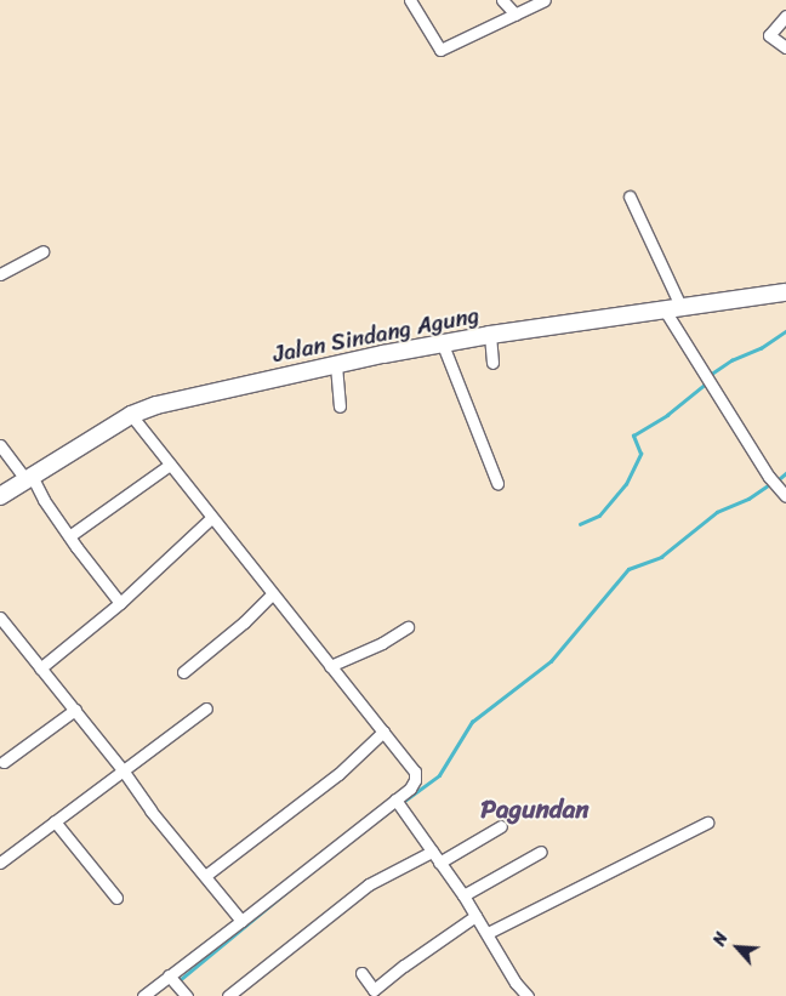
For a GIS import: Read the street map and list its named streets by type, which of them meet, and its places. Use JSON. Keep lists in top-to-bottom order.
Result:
{
  "streets": {
    "main road": ["Jalan Sindang Agung"]
  },
  "districts": ["Pagundan"],
  "north": "top left"
}
